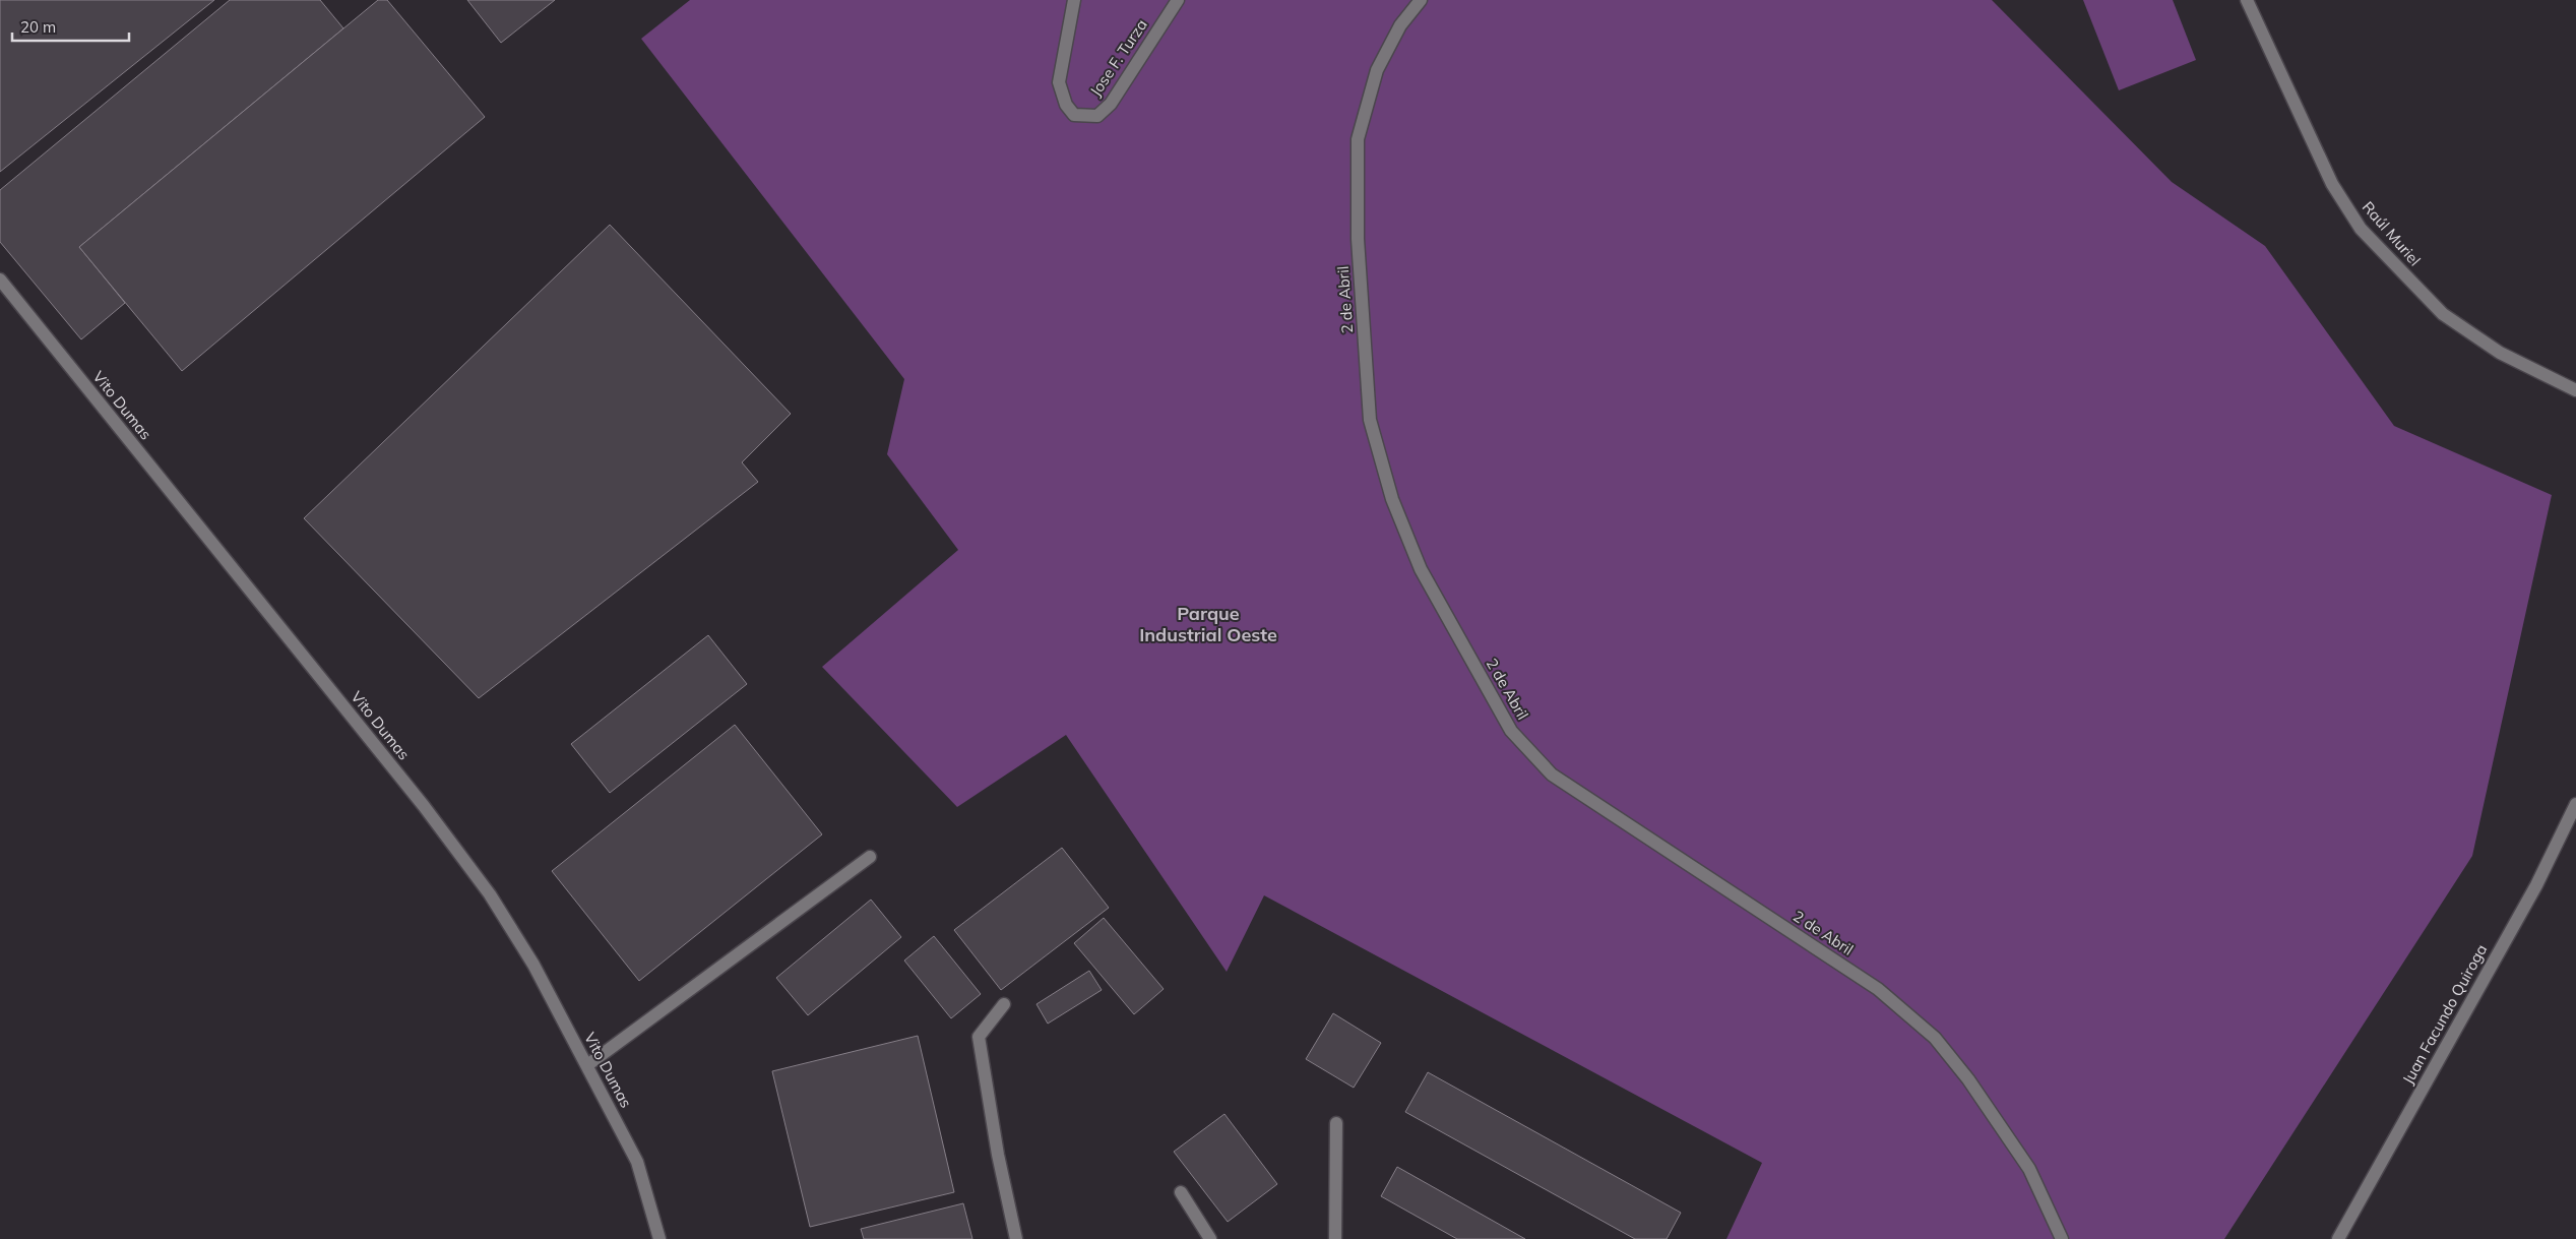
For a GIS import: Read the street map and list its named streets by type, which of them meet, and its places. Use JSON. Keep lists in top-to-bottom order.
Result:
{
  "streets": {
    "street": [
      "Jose F. Turza",
      "Raúl Muriel",
      "2 de Abril",
      "Vito Dumas",
      "Juan Facundo Quiroga"
    ]
  },
  "districts": ["Parque Industrial Oeste"],
  "scale_bar": "20 m"
}
